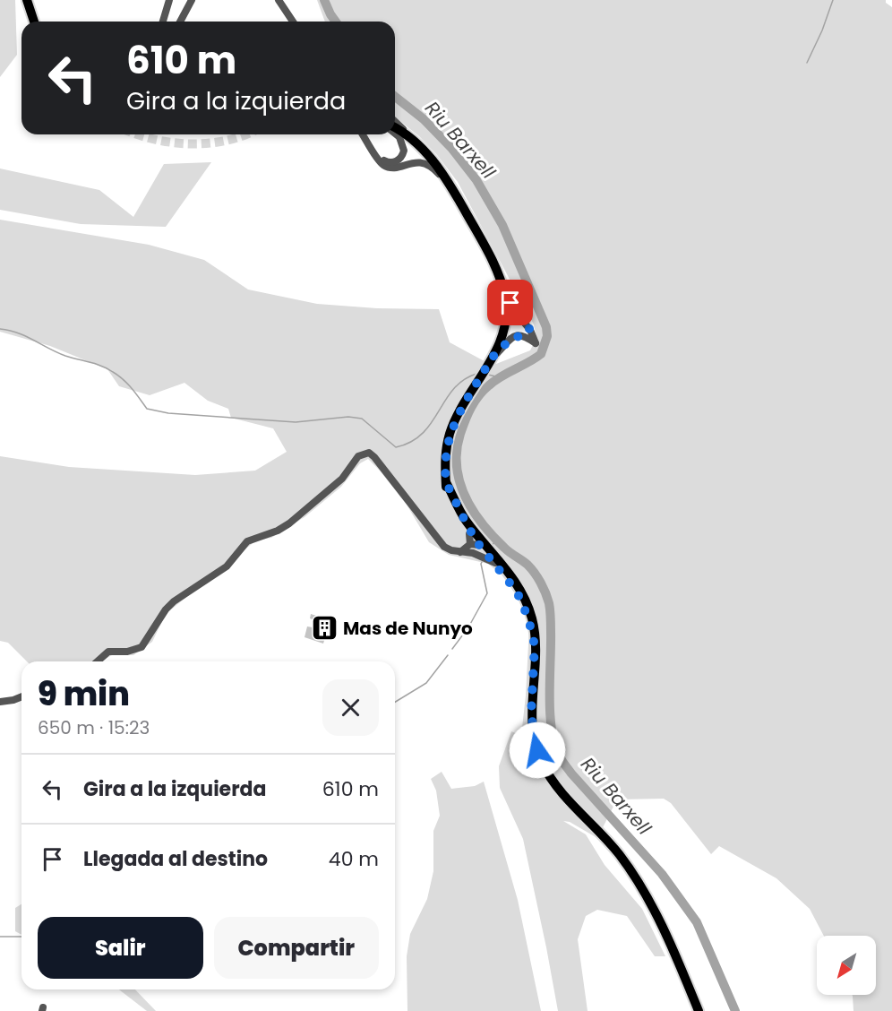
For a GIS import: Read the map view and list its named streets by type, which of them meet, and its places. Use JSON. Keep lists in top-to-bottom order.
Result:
{
  "water": ["Riu Barxell"],
  "places": {
    "building": ["Mas de Nunyo"]
  },
  "north": "bottom left",
  "page": {
    "turn": ["610 m", "Gira a la izquierda"],
    "heading": ["9 min", "650 m · 15:23"],
    "list": [
      {
        "name": "Gira a la izquierda",
        "value": "610 m"
      },
      {
        "name": "Llegada al destino",
        "value": "40 m"
      }
    ],
    "buttons": ["Salir", "Compartir"]
  }
}
